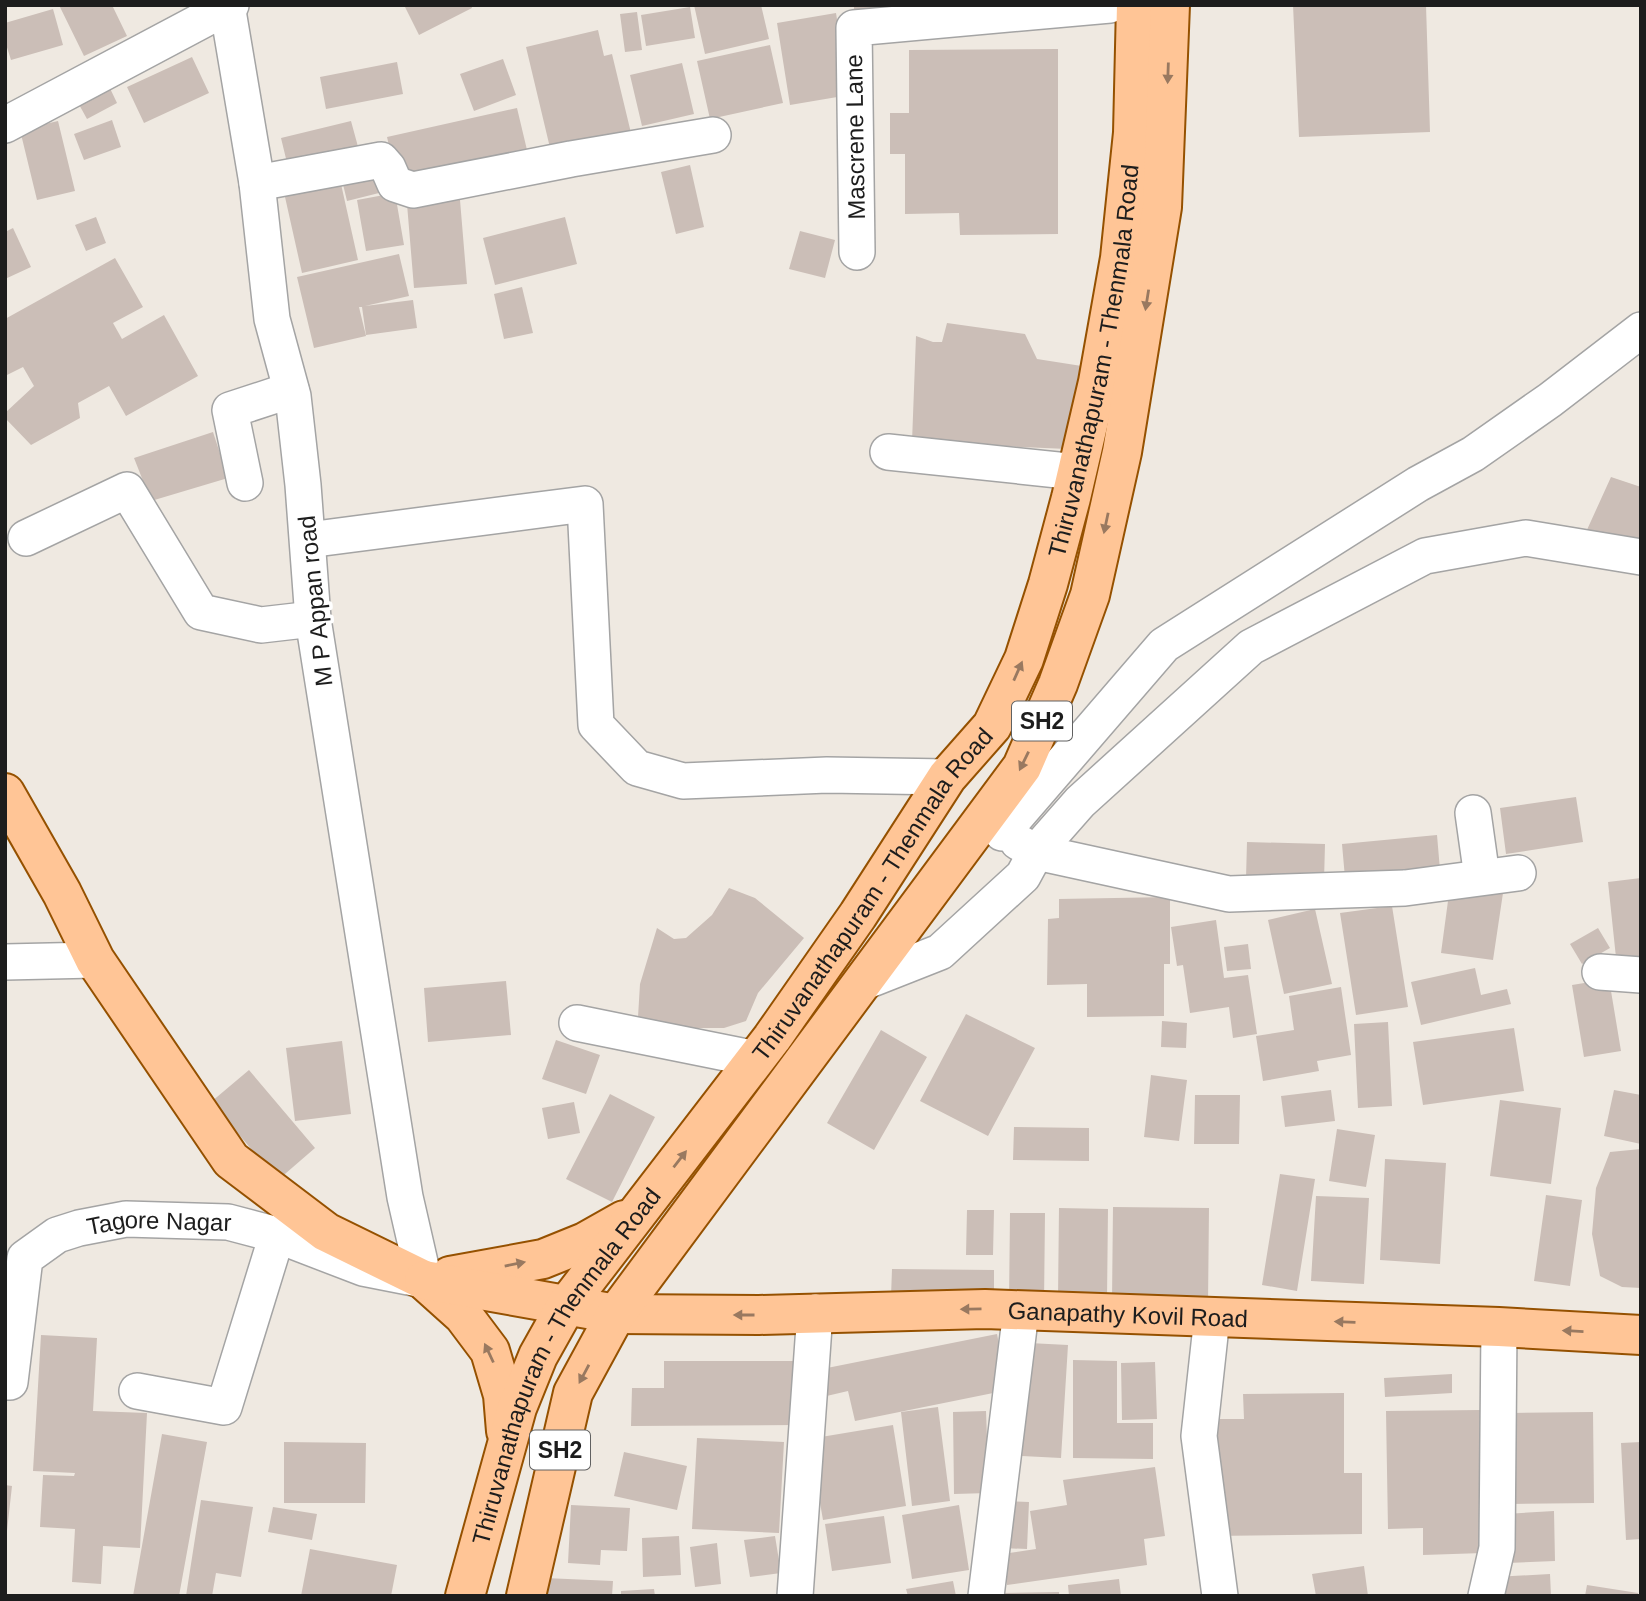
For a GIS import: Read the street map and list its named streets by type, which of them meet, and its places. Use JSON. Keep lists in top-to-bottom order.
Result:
{
  "streets": {
    "main road": ["Thiruvanathapuram - Thenmala Road", "SH2", "Ganapathy Kovil Road"],
    "street": ["Mascrene Lane", "M P Appan road", "Tagore Nagar"]
  },
  "crossings": [
    ["Thiruvanathapuram - Thenmala Road", "Ganapathy Kovil Road"],
    ["M P Appan road", "Tagore Nagar"],
    ["M P Appan road", "Ganapathy Kovil Road"],
    ["Tagore Nagar", "Ganapathy Kovil Road"]
  ],
  "one_way": ["Ganapathy Kovil Road"]
}
